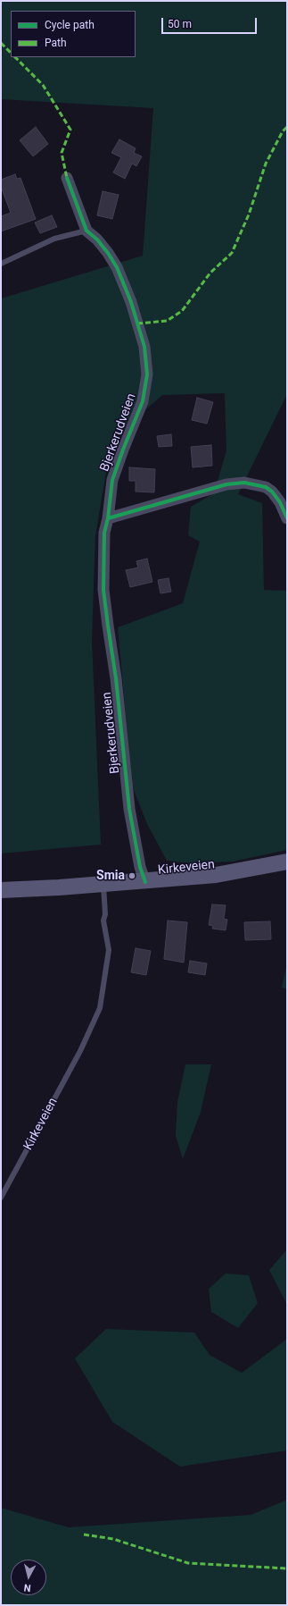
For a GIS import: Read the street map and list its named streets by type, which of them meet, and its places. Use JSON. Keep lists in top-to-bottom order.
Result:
{
  "streets": {
    "main road": ["Kirkeveien"],
    "street": ["Bjerkerudveien"]
  },
  "crossings": [
    ["Bjerkerudveien", "Kirkeveien"]
  ],
  "places": ["Smia"],
  "legend": ["Cycle path", "Path"],
  "scale_bar": "50 m",
  "north": "bottom"
}
